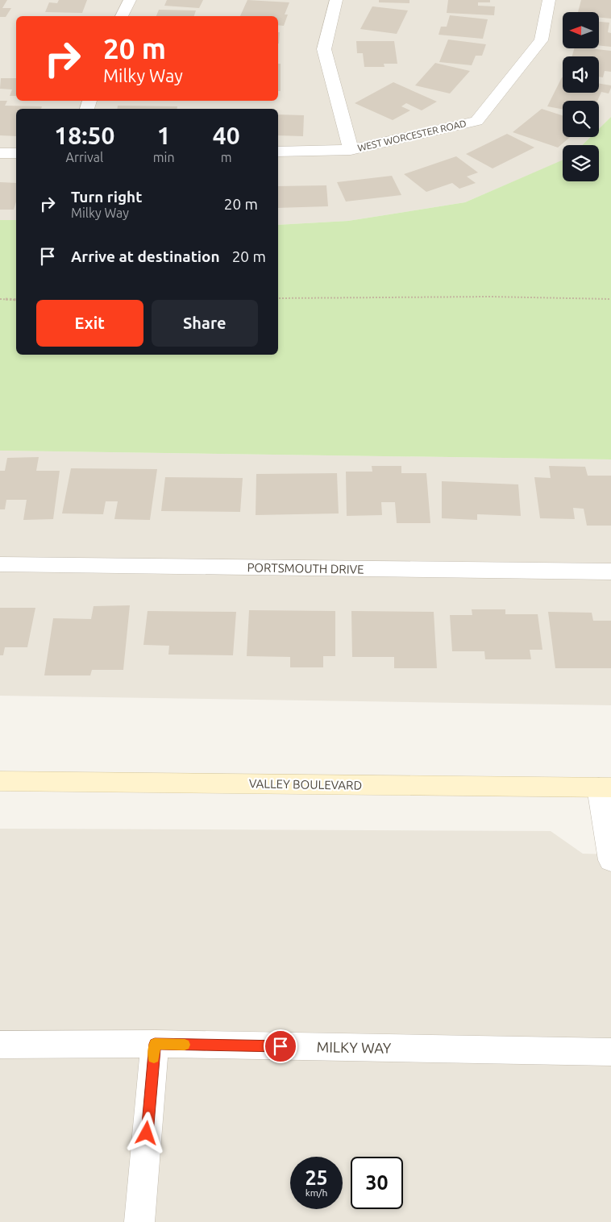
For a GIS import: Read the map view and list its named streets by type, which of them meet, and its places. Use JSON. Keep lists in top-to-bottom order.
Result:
{
  "streets": {
    "street": [
      "WEST WORCESTER ROAD",
      "PORTSMOUTH DRIVE",
      "VALLEY BOULEVARD",
      "MILKY WAY"
    ]
  },
  "north": "left",
  "page": {
    "turn": ["20 m", "Milky Way"],
    "eta": [
      "18:50",
      "Arrival",
      "1",
      "min",
      "40",
      "m"
    ],
    "list": [
      {
        "name": "Turn right",
        "note": "Milky Way",
        "value": "20 m"
      },
      {
        "name": "Arrive at destination",
        "value": "20 m"
      }
    ],
    "buttons": ["Exit", "Share"],
    "speed": "25 km/h",
    "limit": "30"
  }
}
